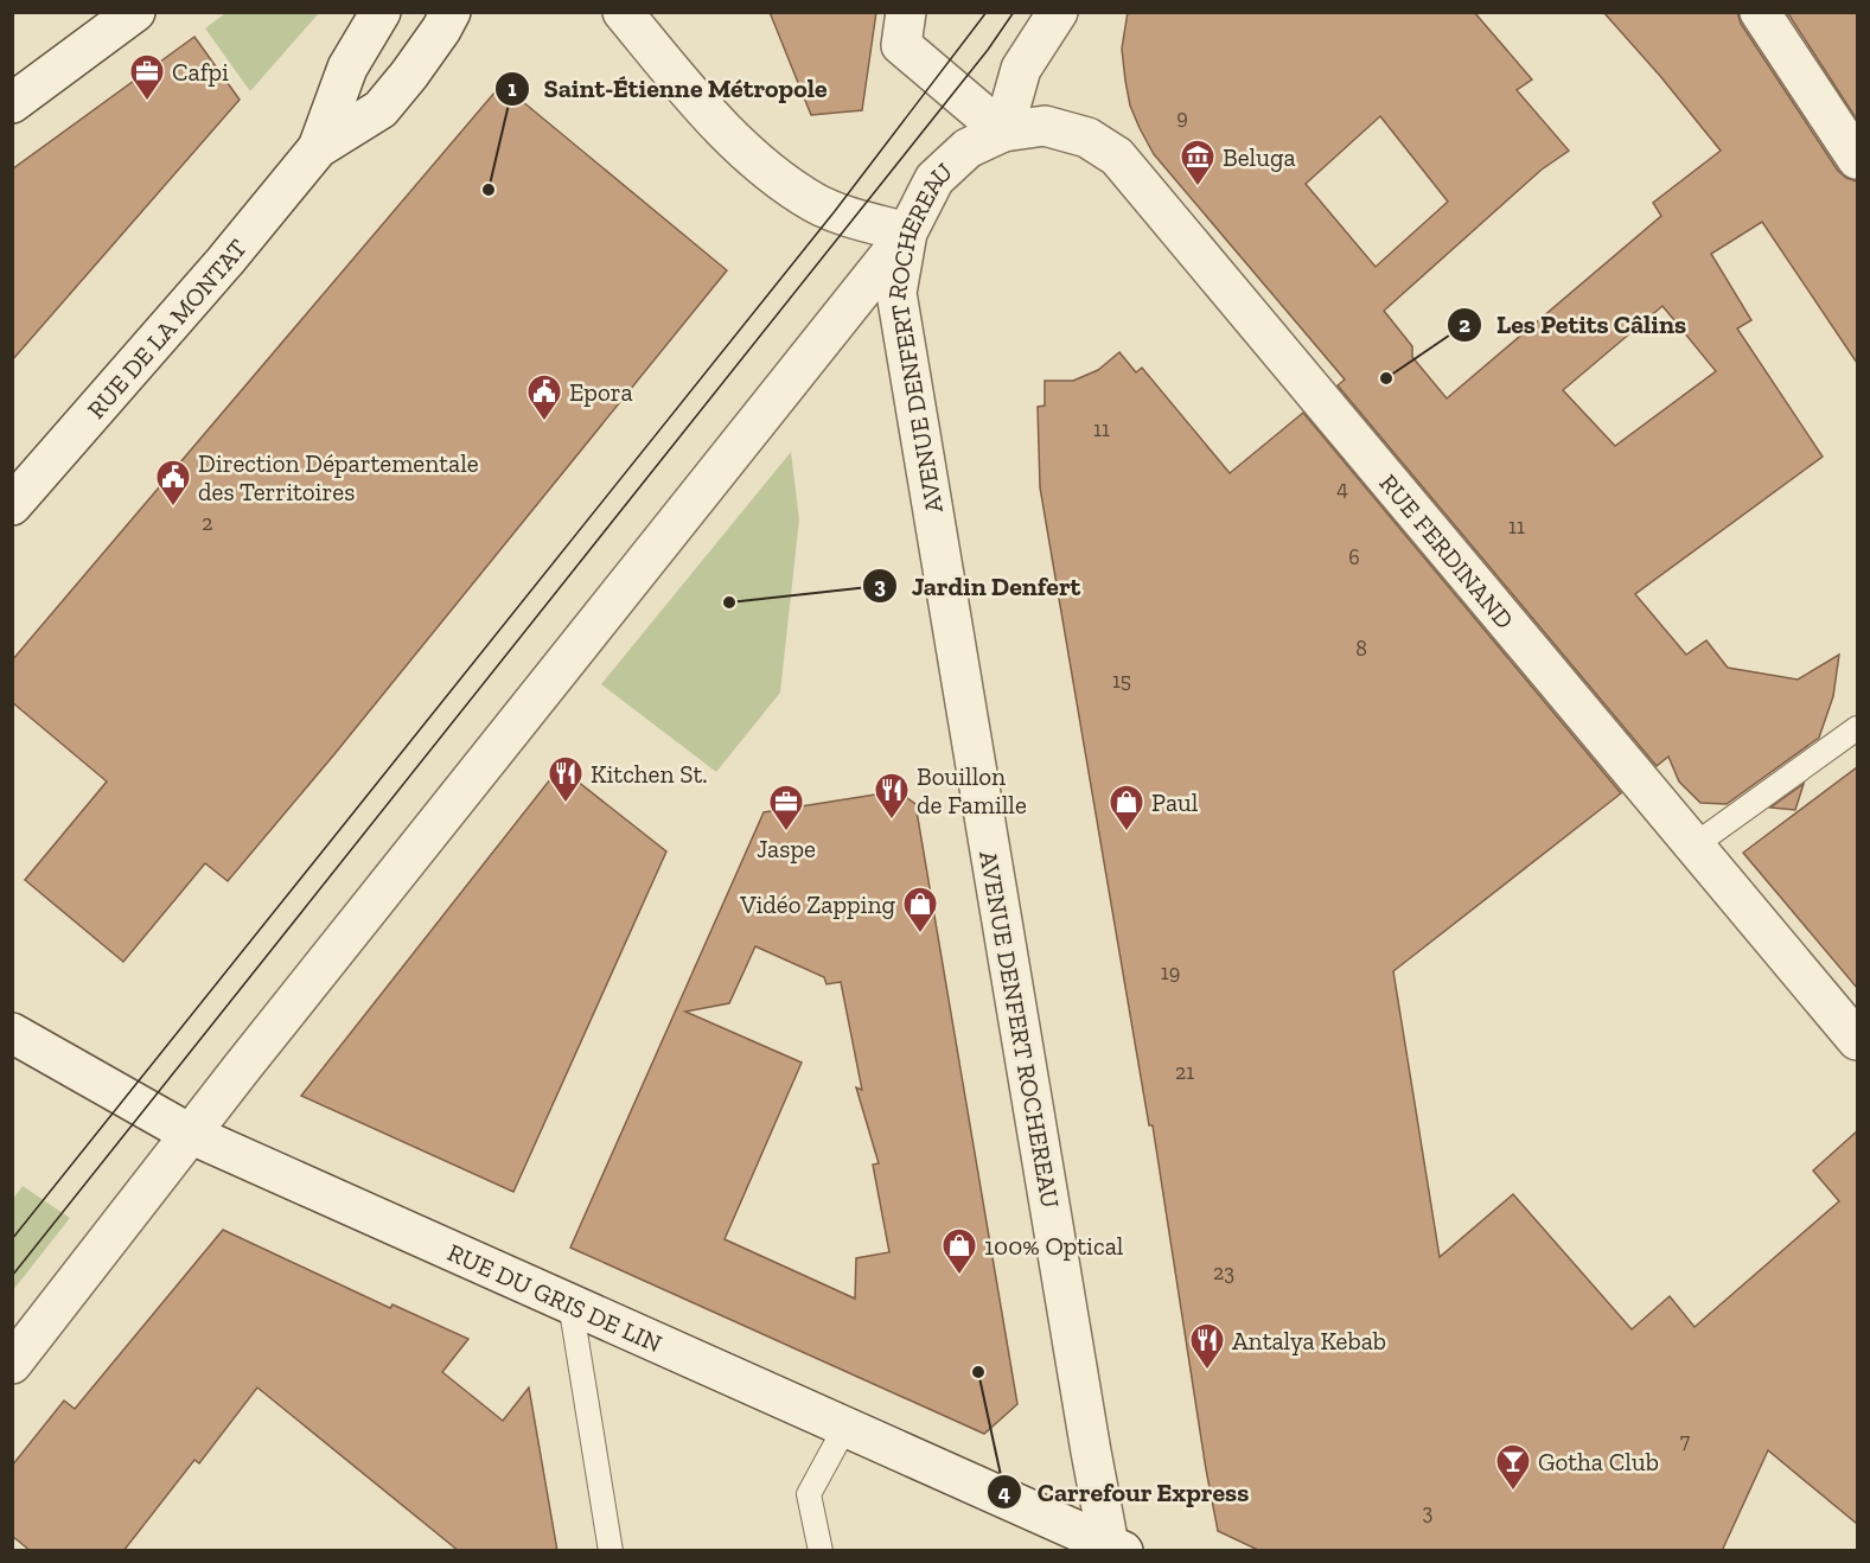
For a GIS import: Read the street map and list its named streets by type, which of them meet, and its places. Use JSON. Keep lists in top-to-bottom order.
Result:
{
  "streets": {
    "street": [
      "RUE DE LA MONTAT",
      "AVENUE DENFERT ROCHEREAU",
      "RUE FERDINAND",
      "RUE DU GRIS DE LIN"
    ]
  },
  "crossings": [
    ["AVENUE DENFERT ROCHEREAU", "RUE FERDINAND"],
    ["AVENUE DENFERT ROCHEREAU", "RUE DU GRIS DE LIN"]
  ],
  "places": {
    "office": ["Cafpi", "Jaspe"],
    "museum": ["Beluga"],
    "other": [
      "Saint-Étienne Métropole",
      "Les Petits Câlins",
      "Jardin Denfert",
      "Carrefour Express"
    ],
    "public building": ["Epora", "Direction Départementale des Territoires"],
    "restaurant": ["Kitchen St.", "Bouillon de Famille", "Antalya Kebab"],
    "shop": ["Paul", "Vidéo Zapping", "100% Optical"],
    "bar": ["Gotha Club"]
  },
  "house_numbers": [
    "9",
    "11",
    "4",
    "2",
    "11",
    "6",
    "8",
    "15",
    "19",
    "21",
    "23",
    "7",
    "3"
  ]
}
